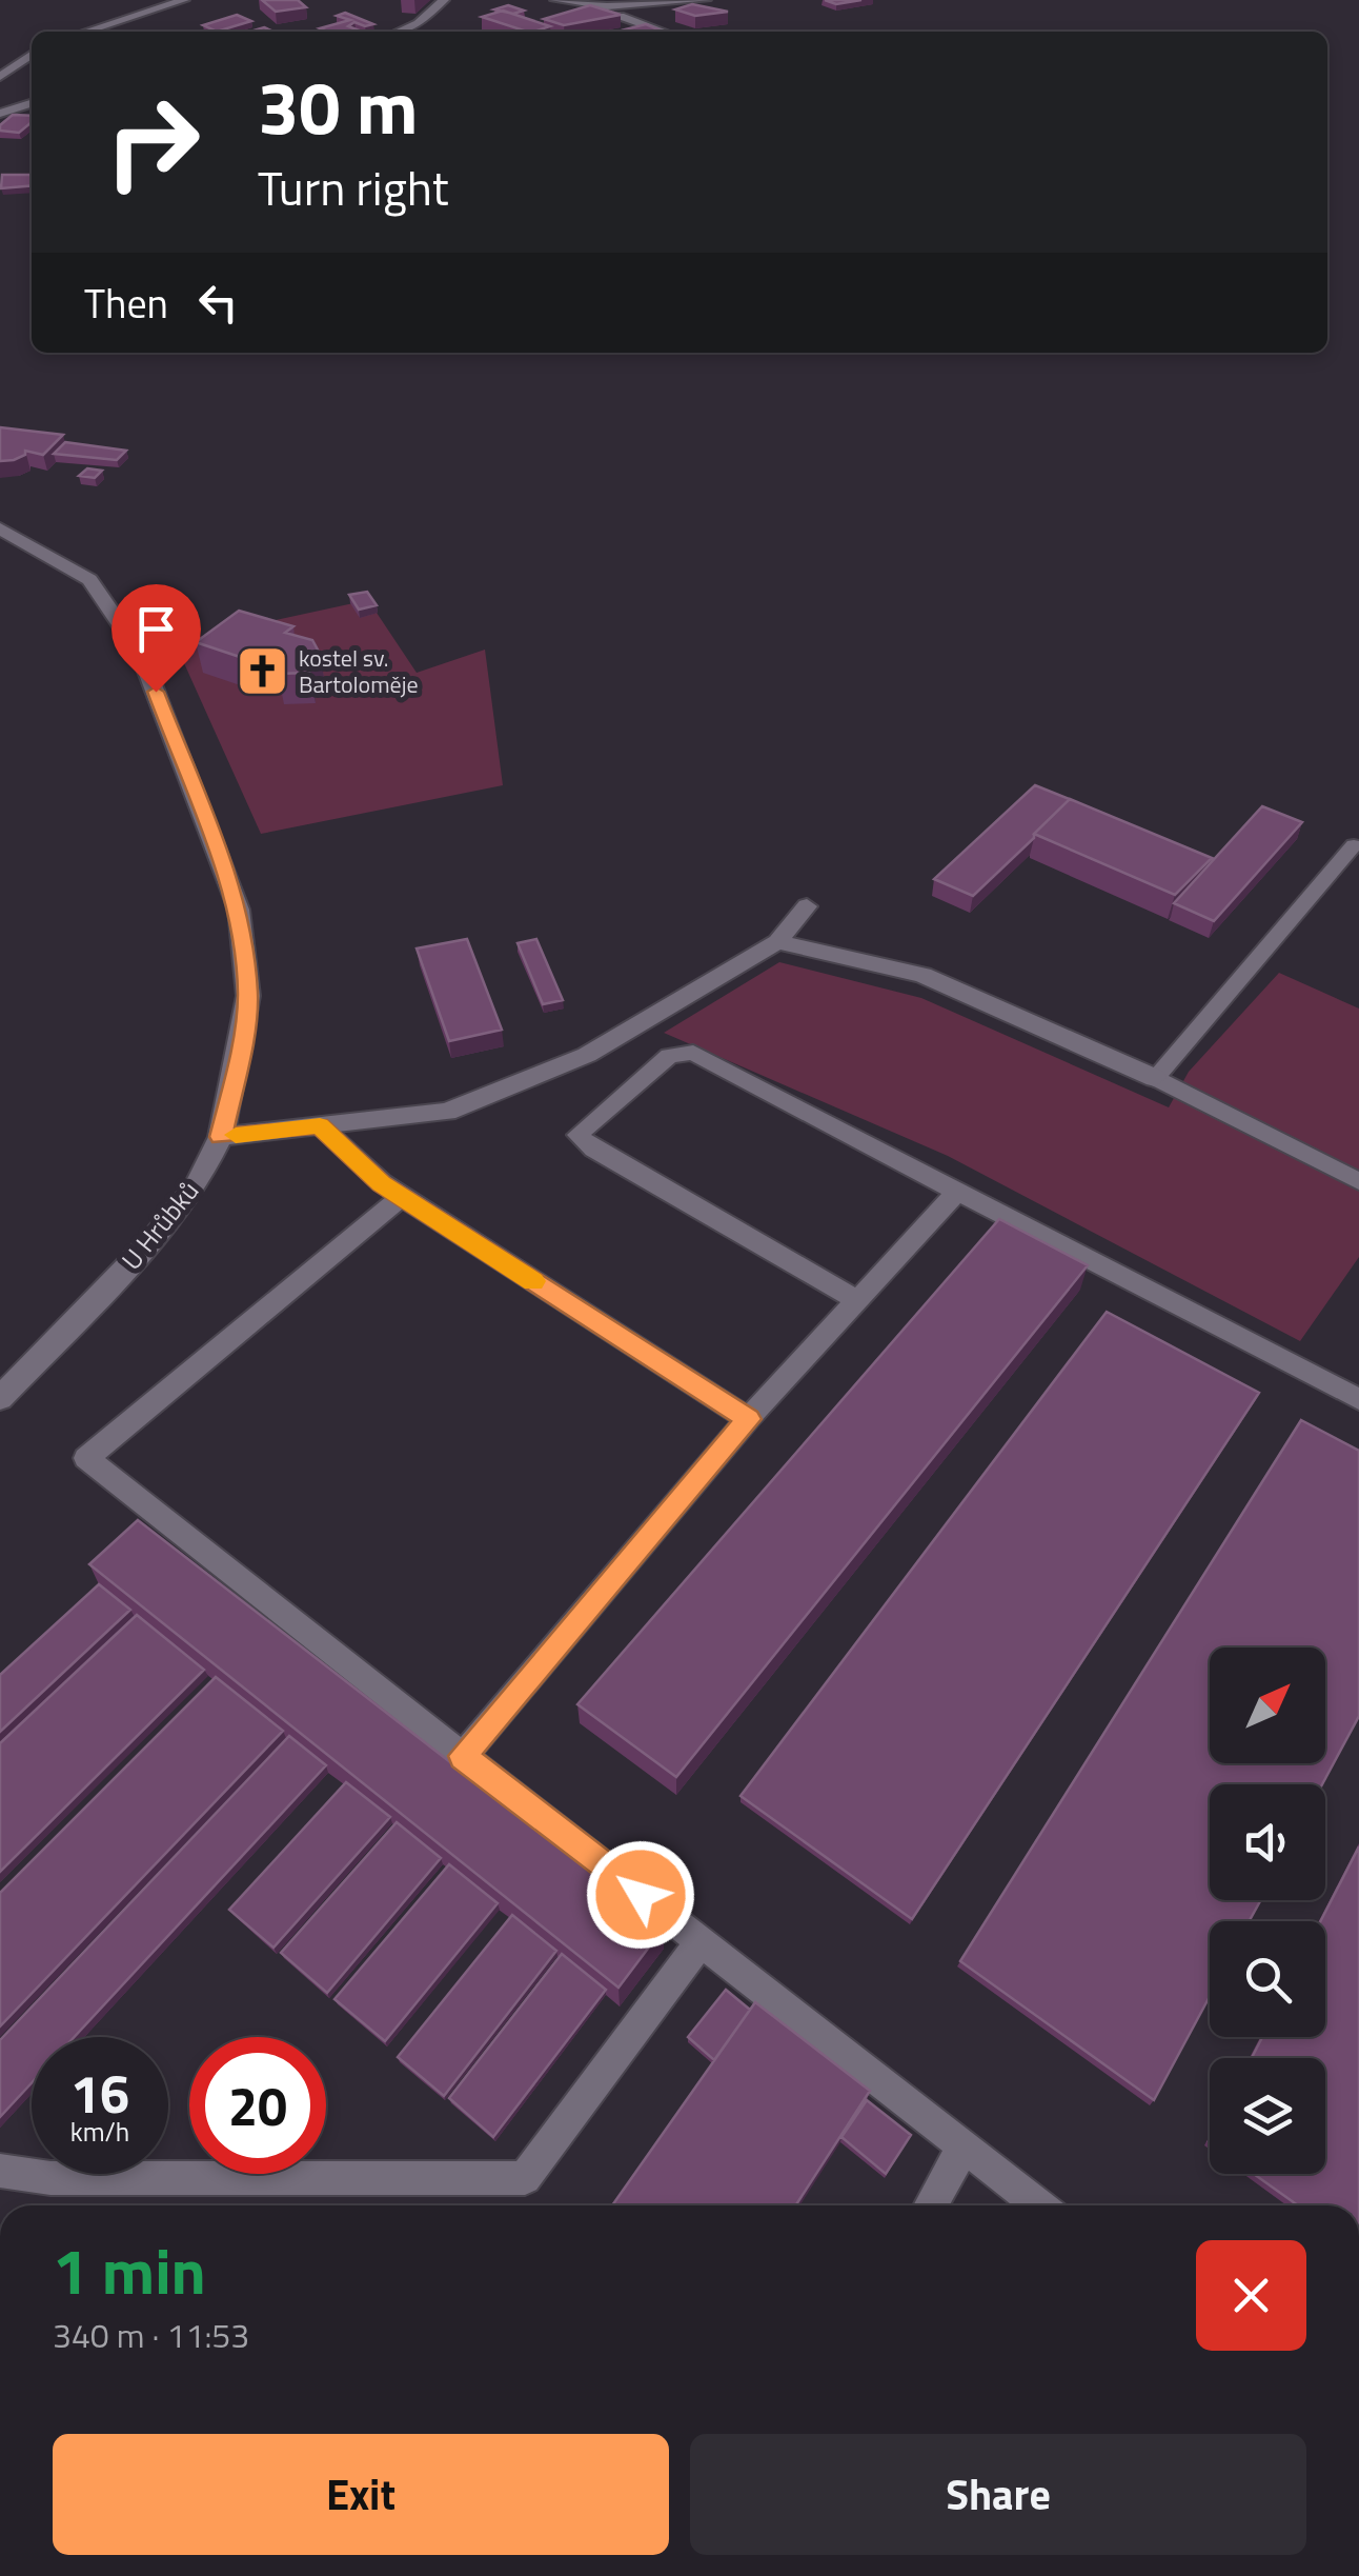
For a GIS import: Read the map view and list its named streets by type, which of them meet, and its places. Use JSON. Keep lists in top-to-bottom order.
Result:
{
  "streets": {
    "street": ["U Hrůbků"]
  },
  "places": {
    "church": ["kostel sv. Bartoloměje"]
  },
  "north": "top right",
  "page": {
    "turn": ["30 m", "Turn right"],
    "then": "Then",
    "speed": "16 km/h",
    "limit": "20",
    "heading": ["1 min", "340 m · 11:53"],
    "buttons": ["Exit", "Share"]
  }
}
